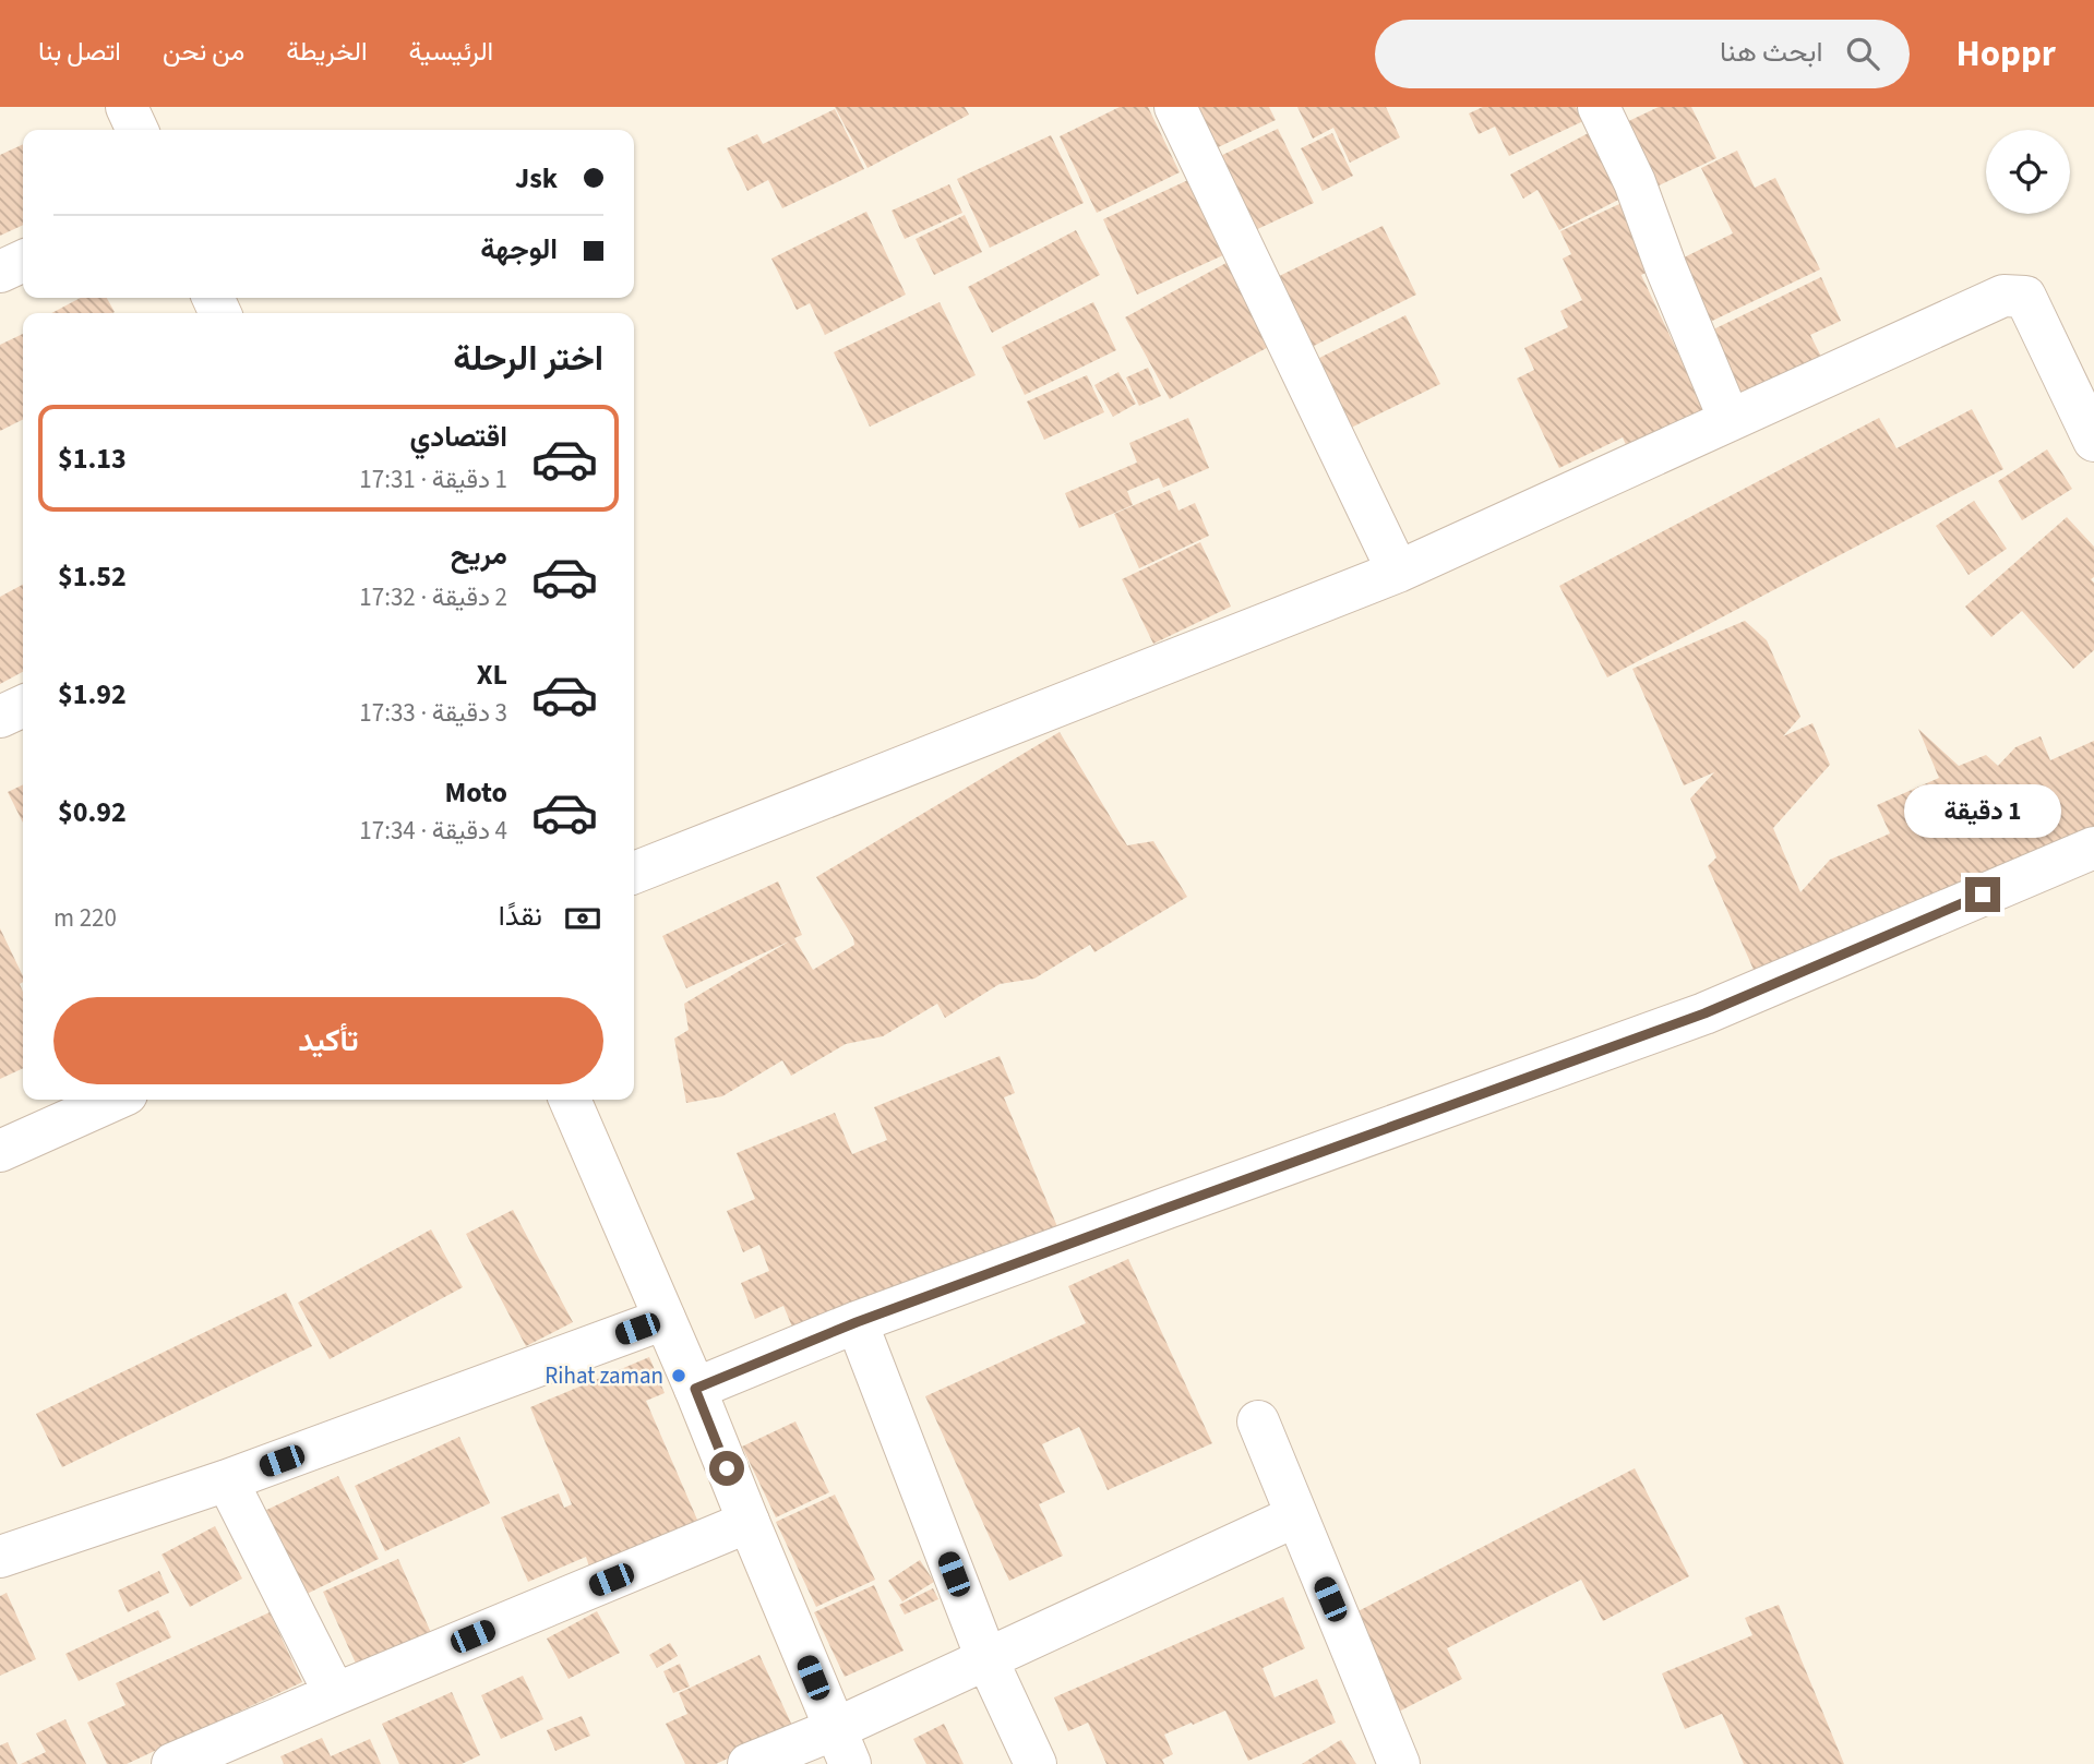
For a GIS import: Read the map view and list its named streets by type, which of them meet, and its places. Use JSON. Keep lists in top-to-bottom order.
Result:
{
  "places": ["Rihat zaman"],
  "page": {
    "header": "Hoppr",
    "search": "ابحث هنا",
    "nav": [
      "الرئيسية",
      "الخريطة",
      "من نحن",
      "اتصل بنا"
    ],
    "banner": ["Jsk", "الوجهة"],
    "heading": "اختر الرحلة",
    "list": [
      {
        "name": "اقتصادي",
        "note": "1 دقيقة · 17:31",
        "value": "$1.13"
      },
      {
        "name": "مريح",
        "note": "2 دقيقة · 17:32",
        "value": "$1.52"
      },
      {
        "name": "XL",
        "note": "3 دقيقة · 17:33",
        "value": "$1.92"
      },
      {
        "name": "Moto",
        "note": "4 دقيقة · 17:34",
        "value": "$0.92"
      }
    ],
    "bubble": "1 دقيقة",
    "pay": ["نقدًا", "220 m"],
    "buttons": "تأكيد"
  }
}
